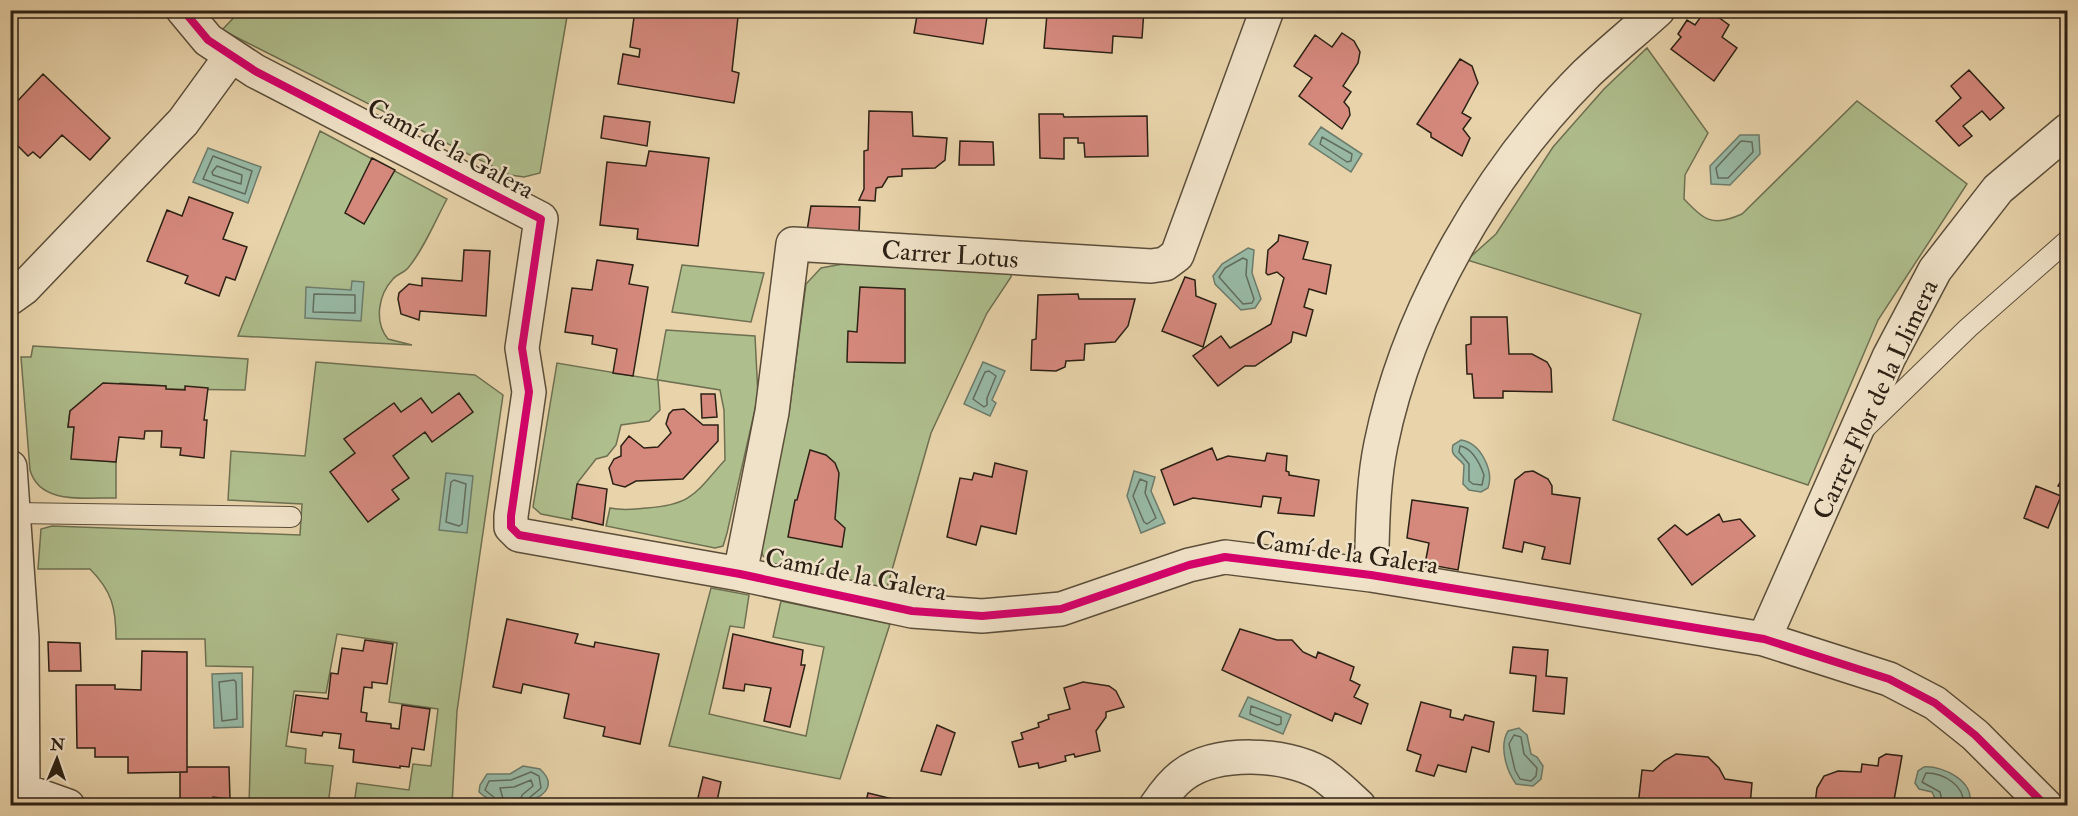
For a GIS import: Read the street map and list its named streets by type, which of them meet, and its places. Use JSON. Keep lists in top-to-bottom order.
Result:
{
  "streets": {
    "street": ["Camí de la Galera", "Carrer Lotus", "Carrer Flor de la Llimera"]
  },
  "crossings": [
    ["Camí de la Galera", "Carrer Lotus"],
    ["Camí de la Galera", "Carrer Flor de la Llimera"]
  ],
  "north": "top"
}
